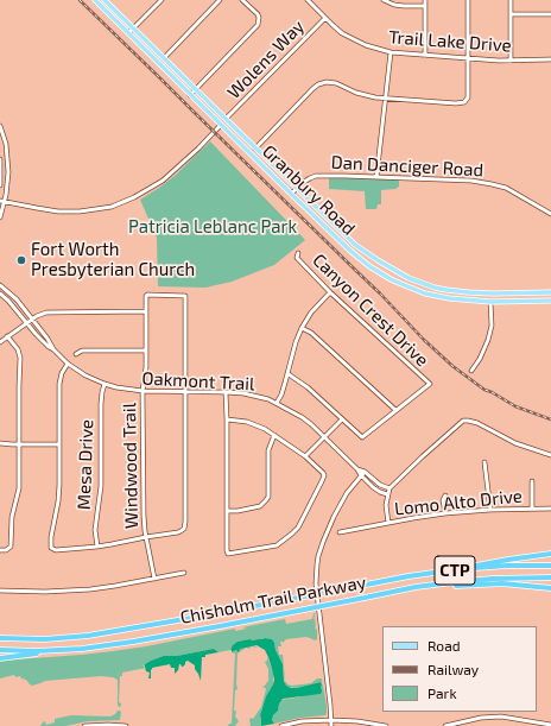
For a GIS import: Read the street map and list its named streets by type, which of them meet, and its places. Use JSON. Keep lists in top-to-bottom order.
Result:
{
  "streets": {
    "highway": ["CTP", "Chisholm Trail Parkway"],
    "main road": ["Granbury Road"],
    "street": [
      "Trail Lake Drive",
      "Wolens Way",
      "Dan Danciger Road",
      "Canyon Crest Drive",
      "Oakmont Trail",
      "Mesa Drive",
      "Windwood Trail",
      "Lomo Alto Drive"
    ]
  },
  "crossings": [
    ["Trail Lake Drive", "Wolens Way"],
    ["Wolens Way", "Granbury Road"],
    ["Dan Danciger Road", "Granbury Road"],
    ["Oakmont Trail", "Mesa Drive"],
    ["Oakmont Trail", "Windwood Trail"]
  ],
  "parks": ["Patricia Leblanc Park"],
  "places": ["Fort Worth Presbyterian Church"],
  "legend": ["Road", "Railway", "Park"]
}
